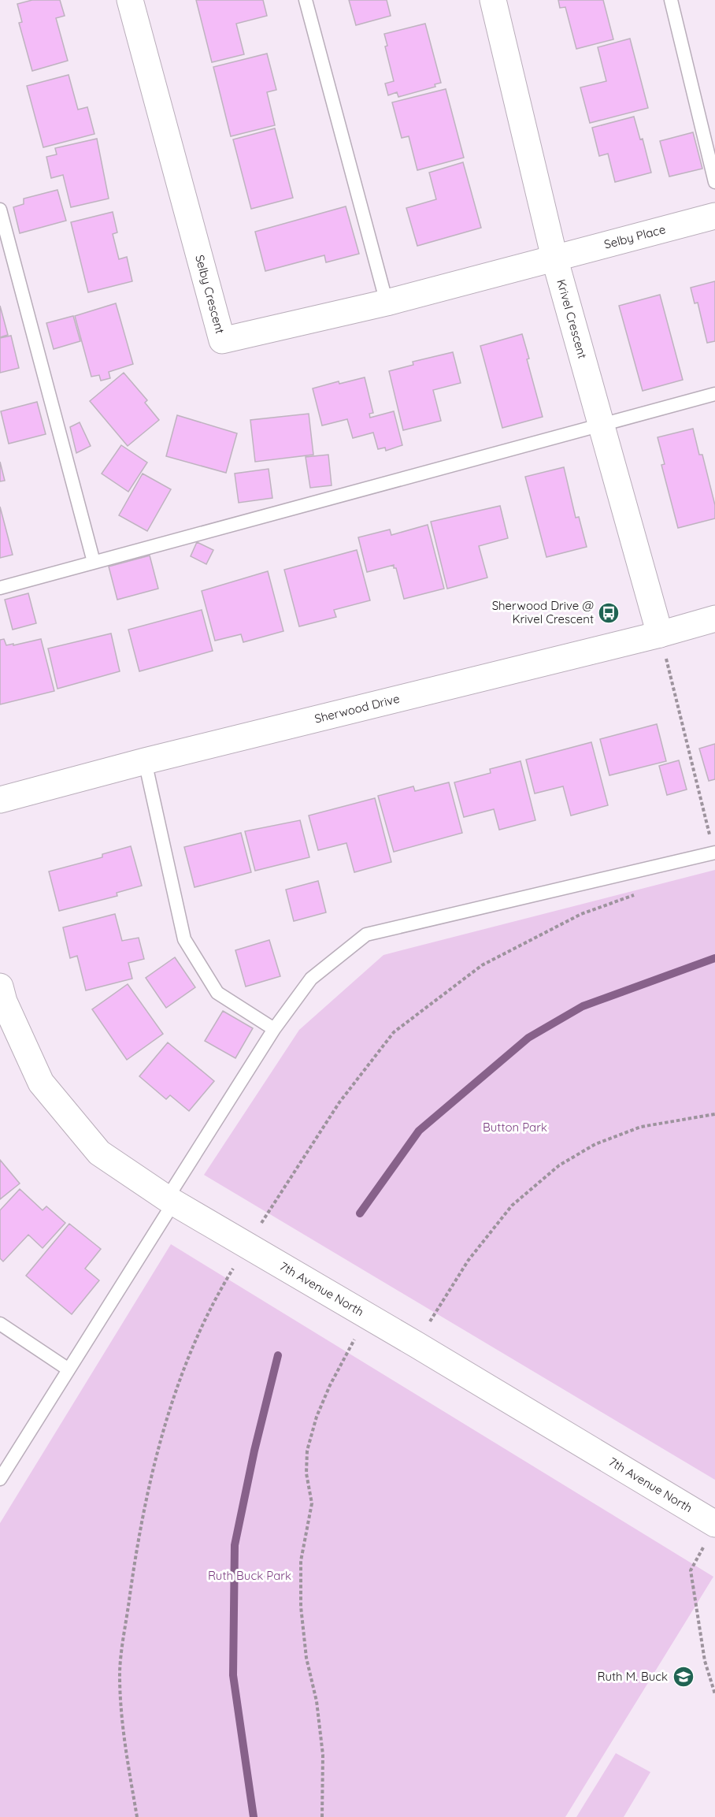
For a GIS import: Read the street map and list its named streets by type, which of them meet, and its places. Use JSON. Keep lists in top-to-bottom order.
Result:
{
  "streets": {
    "street": [
      "Selby Place",
      "Selby Crescent",
      "Krivel Crescent",
      "Sherwood Drive",
      "7th Avenue North"
    ]
  },
  "crossings": [
    ["Selby Place", "Selby Crescent"],
    ["Selby Place", "Krivel Crescent"],
    ["Selby Crescent", "Krivel Crescent"],
    ["Krivel Crescent", "Sherwood Drive"]
  ],
  "parks": ["Button Park", "Ruth Buck Park"],
  "places": {
    "bus stop": ["Sherwood Drive @ Krivel Crescent"],
    "school or university": ["Ruth M. Buck"]
  }
}
